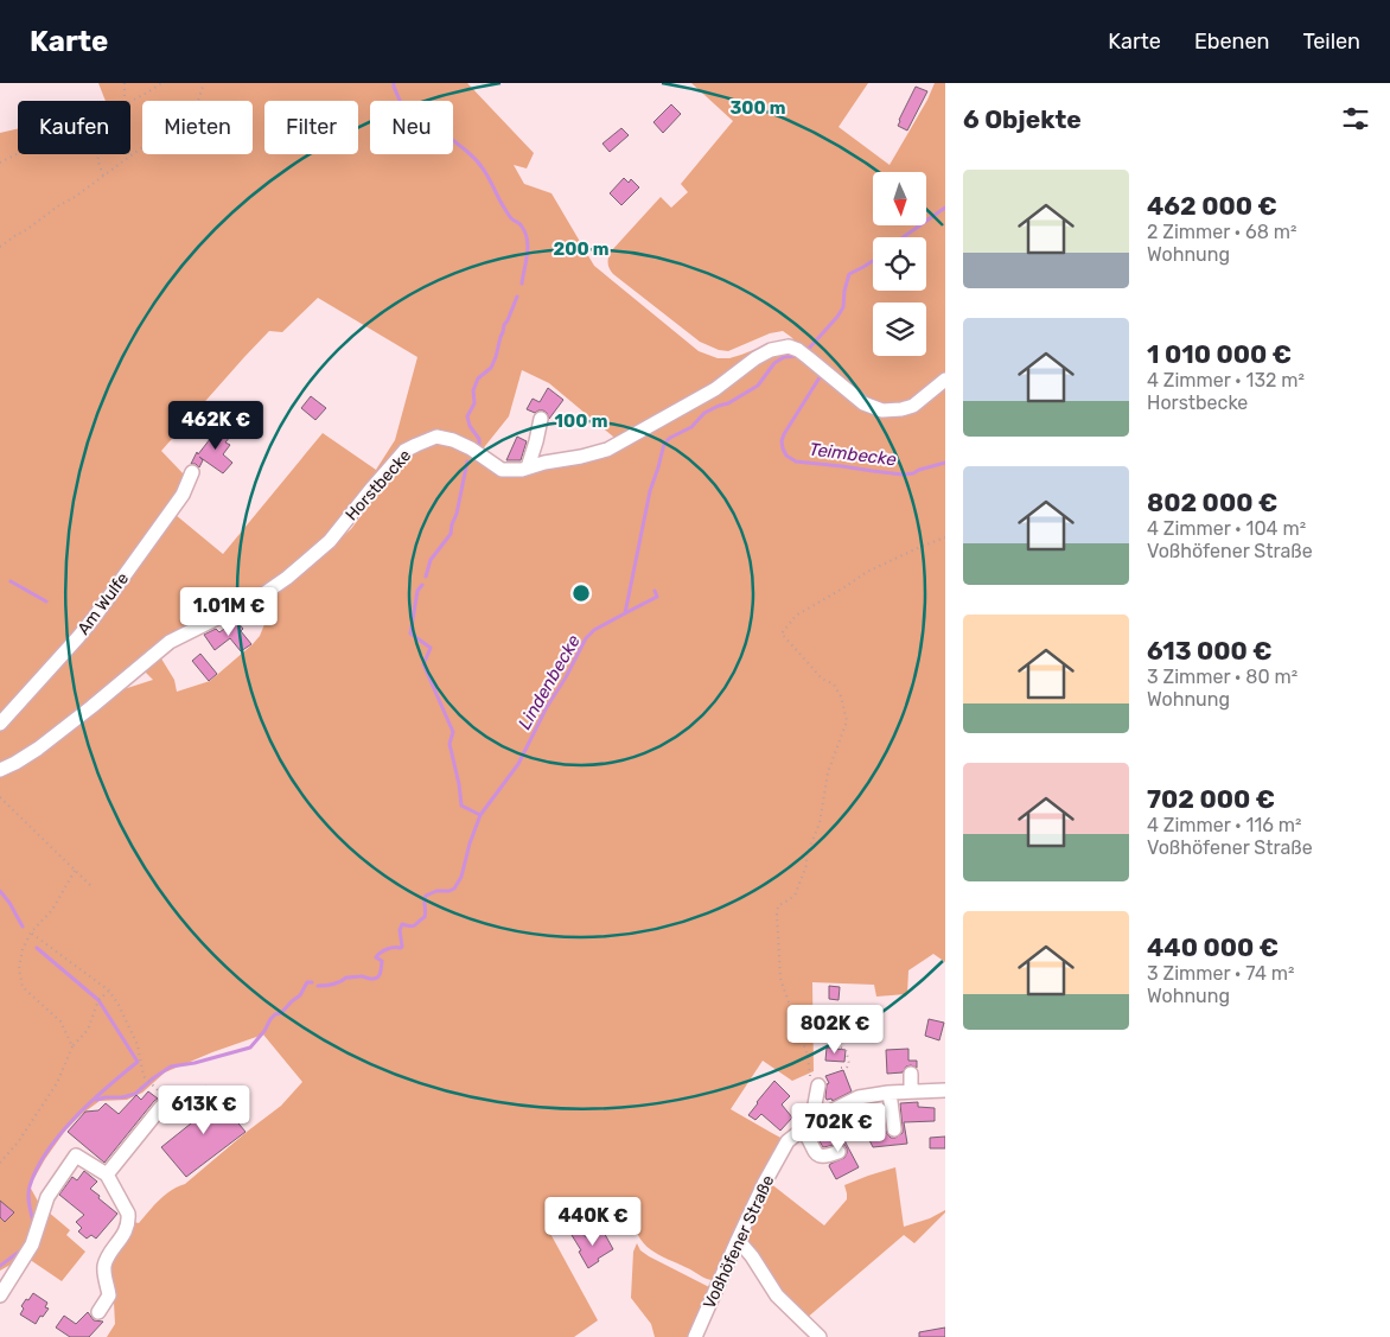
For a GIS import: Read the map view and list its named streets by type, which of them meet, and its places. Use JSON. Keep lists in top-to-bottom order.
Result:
{
  "streets": {
    "street": ["Horstbecke", "Am Wulfe", "Voßhöfener Straße"]
  },
  "water": ["Teimbecke", "Lindenbecke"],
  "north": "bottom",
  "page": {
    "header": "Karte",
    "nav": ["Karte", "Ebenen", "Teilen"],
    "heading": "6 Objekte",
    "chip": [
      "Kaufen",
      "Mieten",
      "Filter",
      "Neu"
    ],
    "list": [
      {
        "name": "462 000 €",
        "note": "2 Zimmer · 68 m² · Wohnung"
      },
      {
        "name": "1 010 000 €",
        "note": "4 Zimmer · 132 m² · Horstbecke"
      },
      {
        "name": "802 000 €",
        "note": "4 Zimmer · 104 m² · Voßhöfener Straße"
      },
      {
        "name": "613 000 €",
        "note": "3 Zimmer · 80 m² · Wohnung"
      },
      {
        "name": "702 000 €",
        "note": "4 Zimmer · 116 m² · Voßhöfener Straße"
      },
      {
        "name": "440 000 €",
        "note": "3 Zimmer · 74 m² · Wohnung"
      }
    ],
    "price": [
      "462K €",
      "1.01M €",
      "802K €",
      "613K €",
      "702K €",
      "440K €"
    ]
  },
  "rings": ["300 m", "200 m", "100 m"]
}
